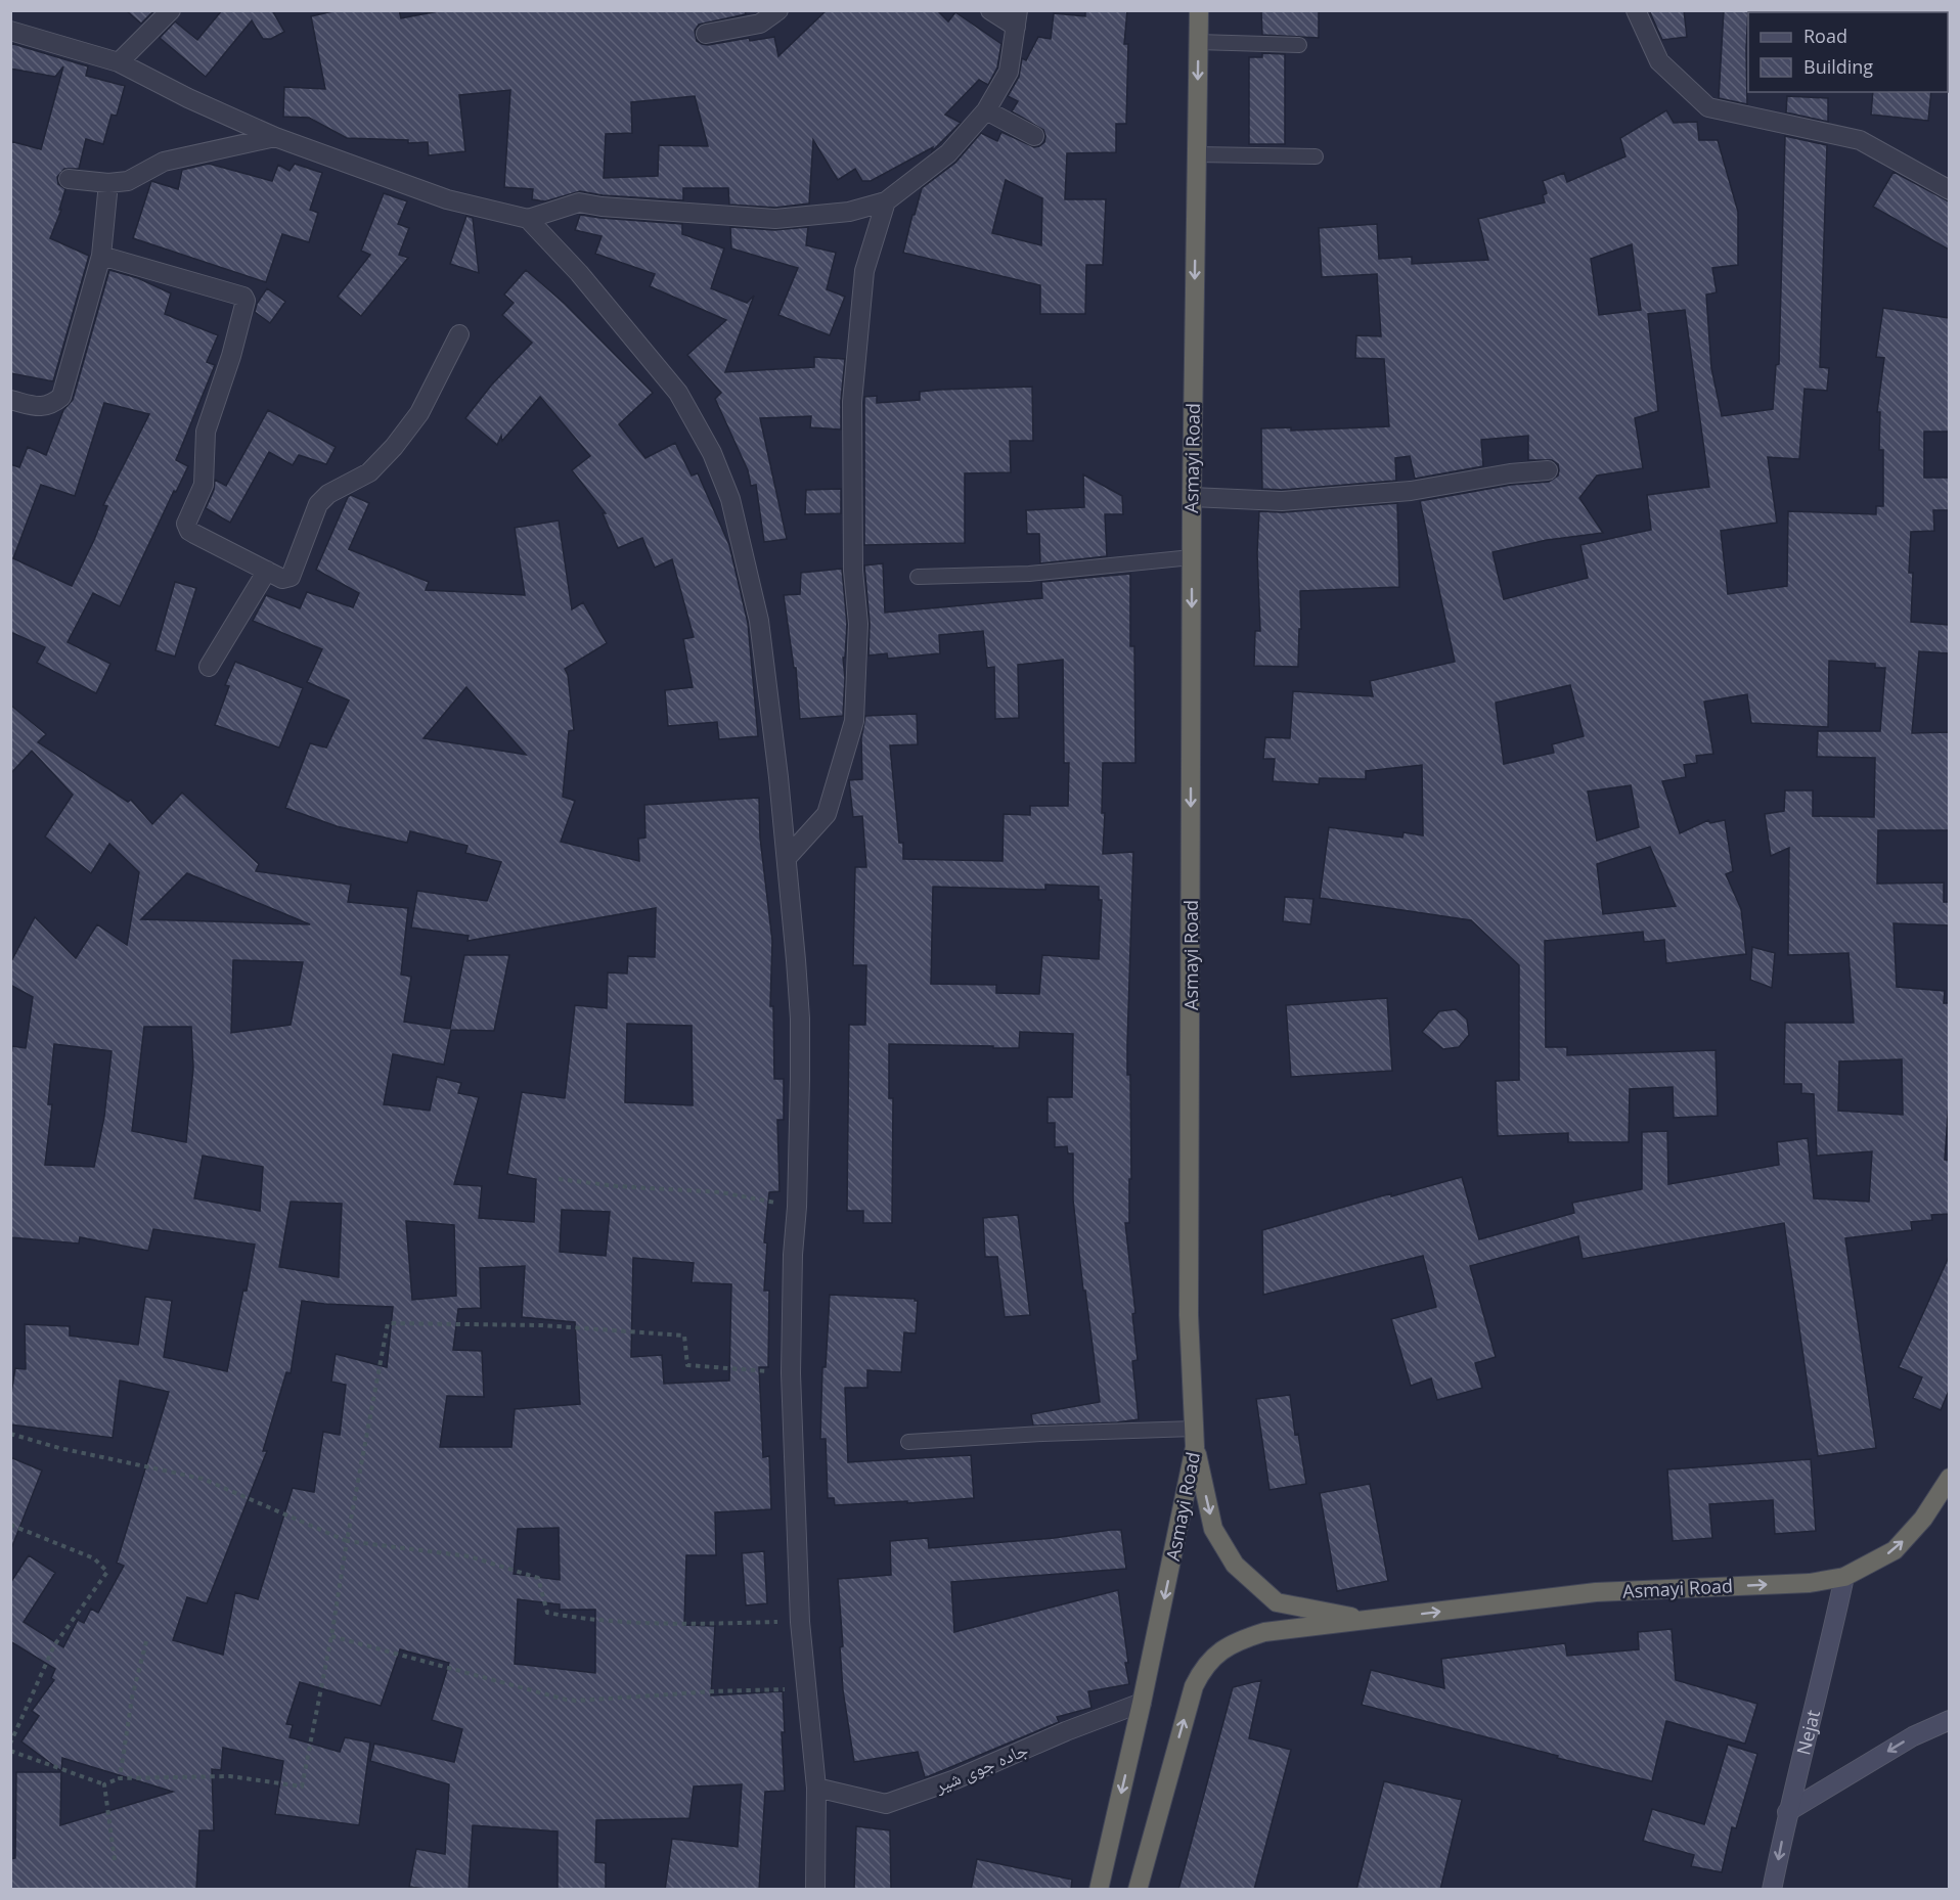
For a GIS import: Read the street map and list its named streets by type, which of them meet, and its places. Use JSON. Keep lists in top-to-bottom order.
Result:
{
  "streets": {
    "highway": ["Asmayi Road"],
    "main road": ["Nejat"],
    "street": ["جاده جوی شیر"]
  },
  "crossings": [
    ["Asmayi Road", "Nejat"],
    ["Asmayi Road", "جاده جوی شیر"]
  ],
  "legend": ["Road", "Building"]
}
